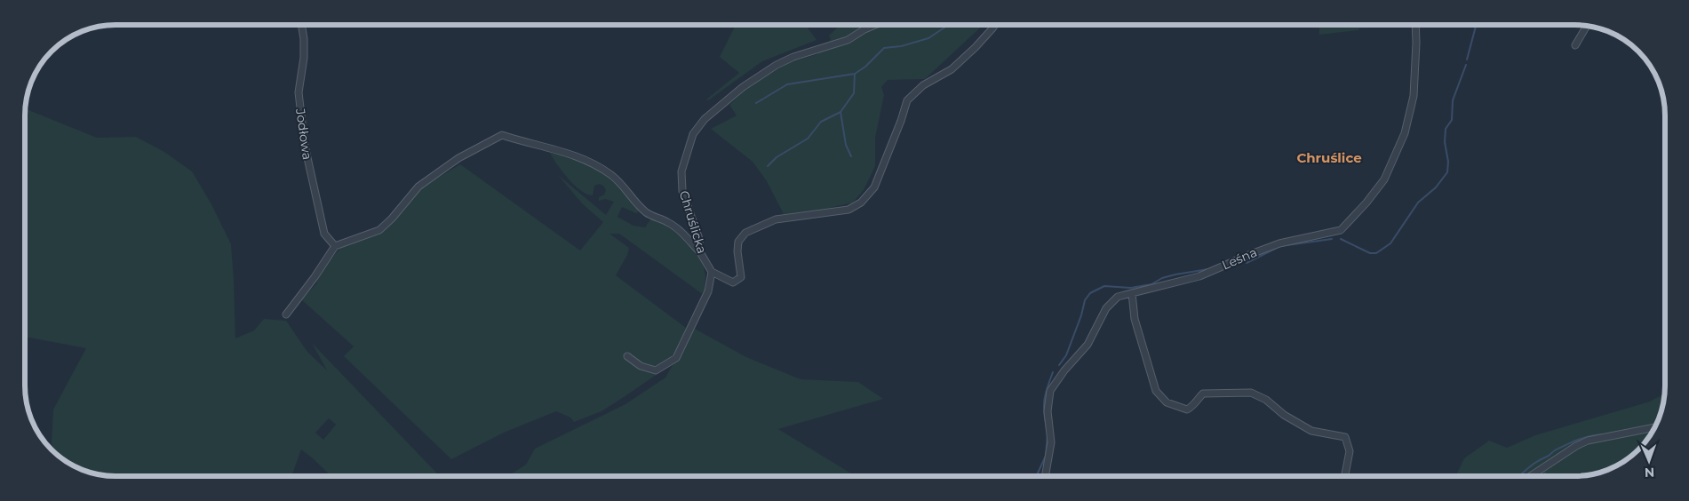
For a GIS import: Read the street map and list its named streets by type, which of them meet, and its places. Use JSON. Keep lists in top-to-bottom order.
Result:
{
  "streets": {
    "street": ["Jodłowa", "Chruślicka", "Leśna"]
  },
  "districts": ["Chruślice"],
  "north": "bottom"
}
